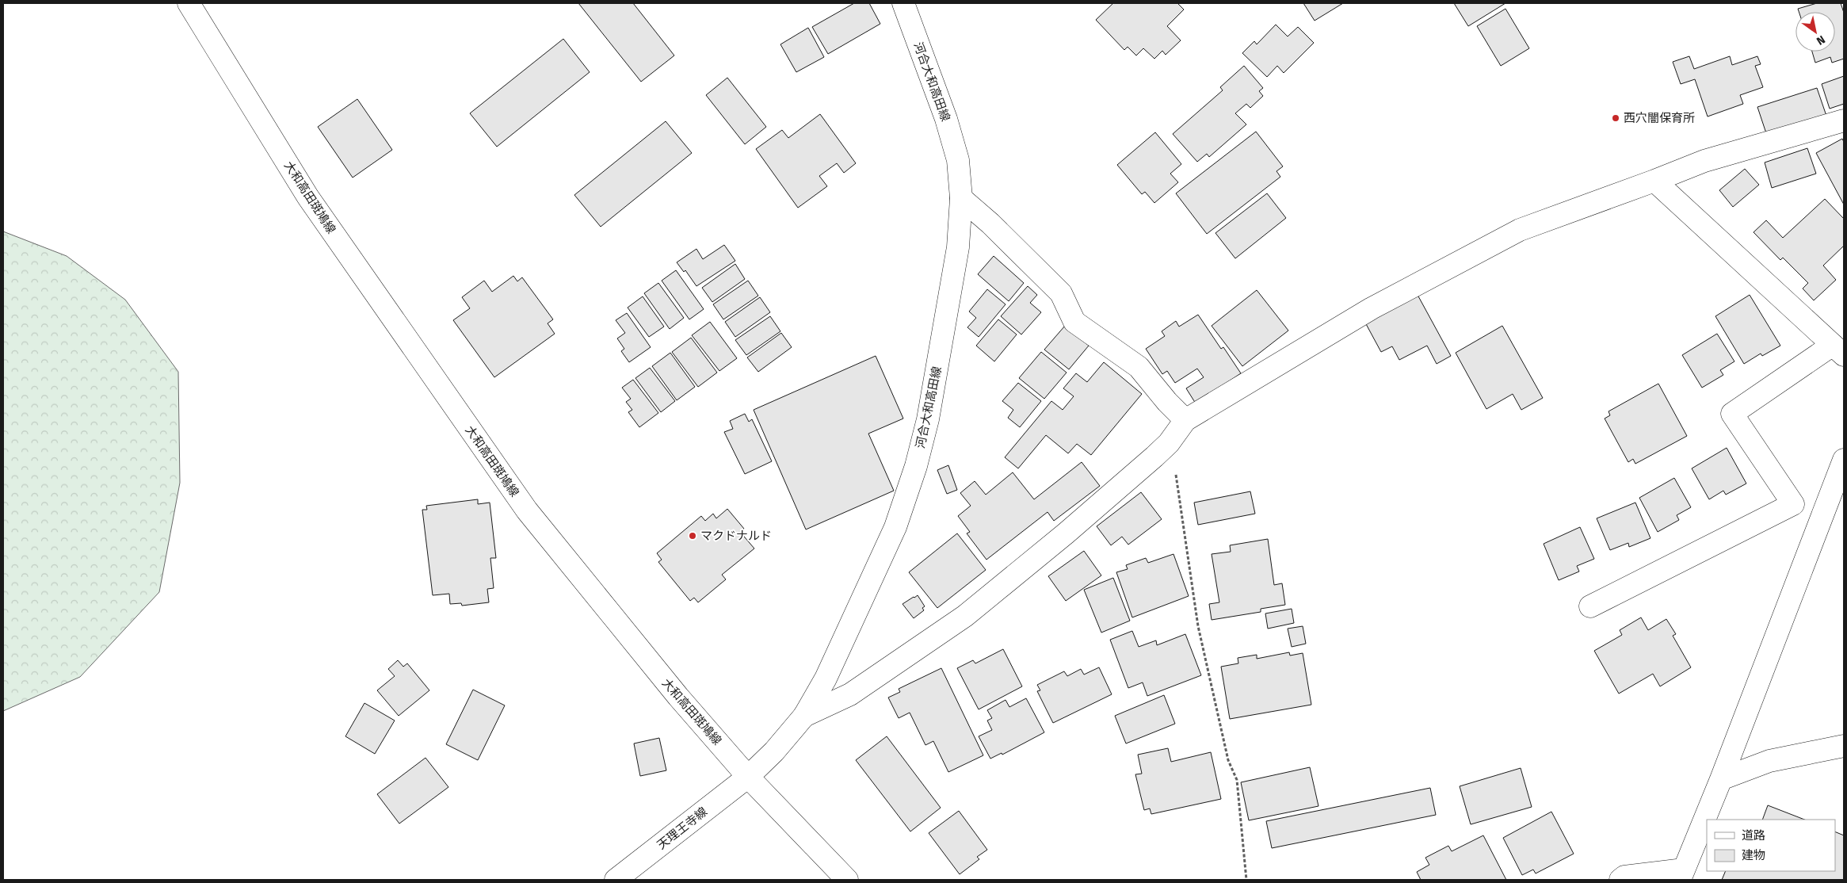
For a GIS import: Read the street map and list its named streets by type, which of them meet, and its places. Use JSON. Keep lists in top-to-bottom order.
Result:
{
  "streets": {
    "street": ["河合大和高田線", "大和高田斑鳩線", "天理王寺線"]
  },
  "crossings": [
    ["河合大和高田線", "大和高田斑鳩線"],
    ["河合大和高田線", "天理王寺線"],
    ["大和高田斑鳩線", "天理王寺線"]
  ],
  "places": ["西穴闇保育所", "マクドナルド"],
  "legend": ["道路", "建物"],
  "north": "bottom right"
}
